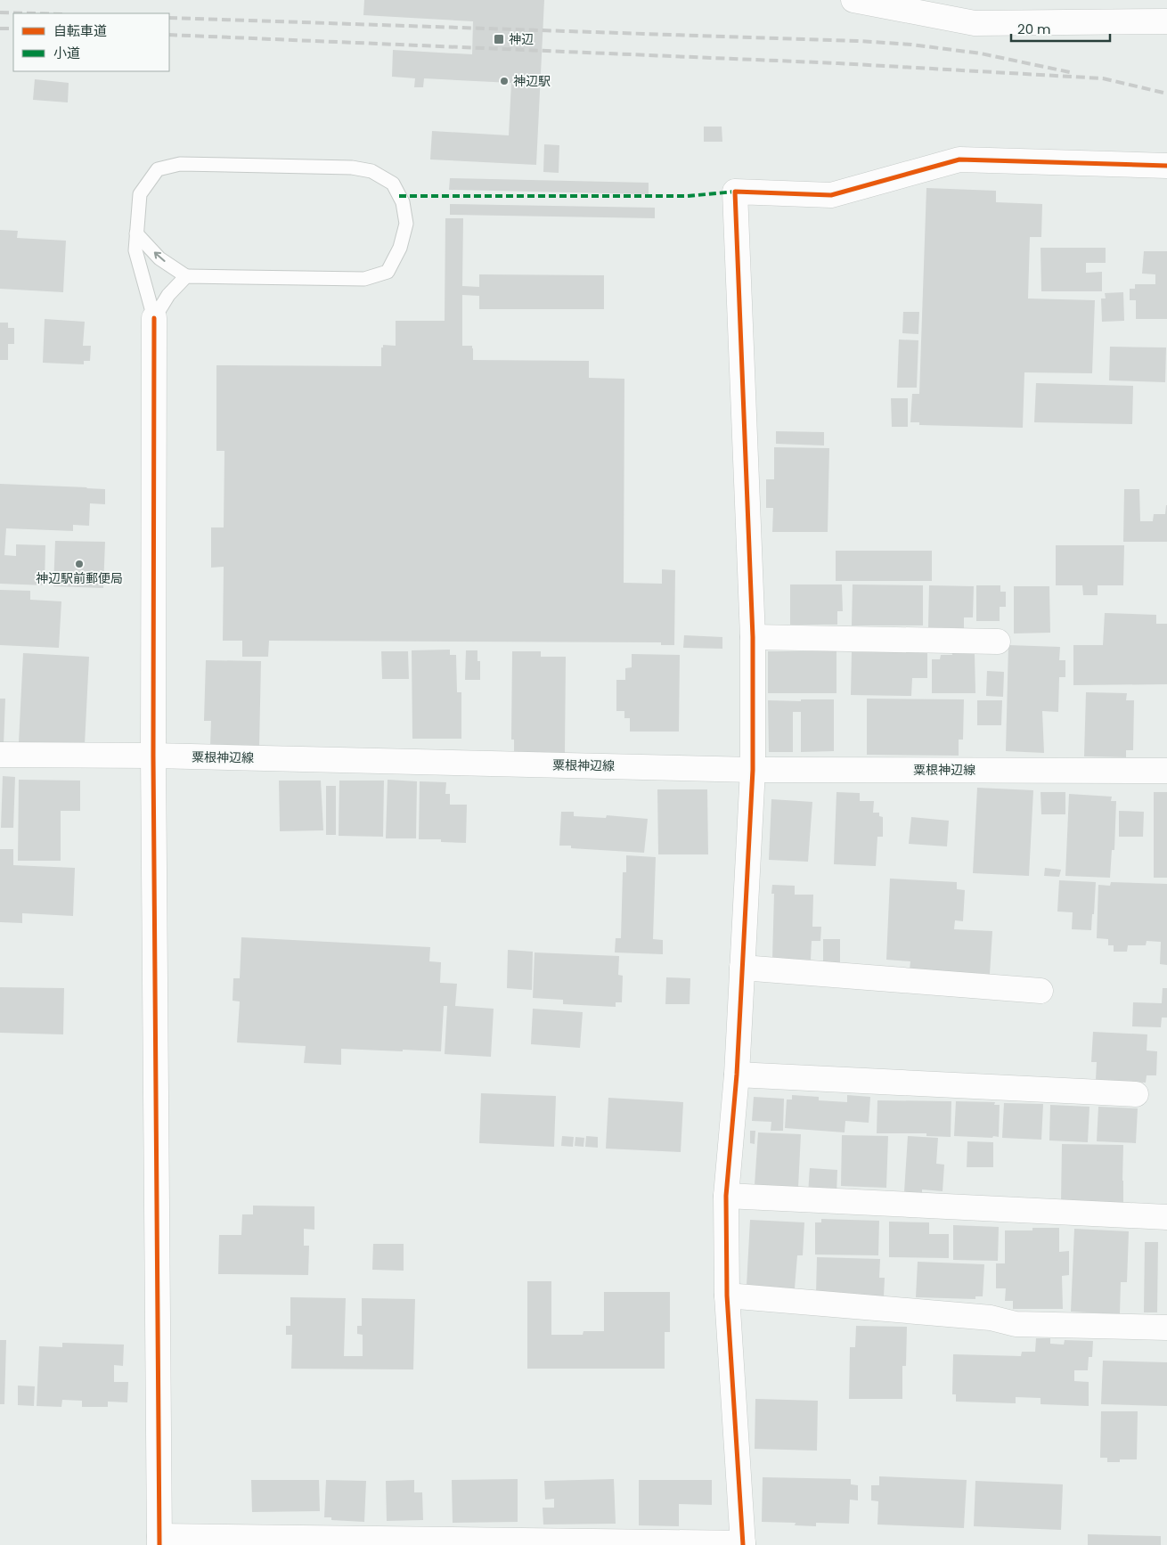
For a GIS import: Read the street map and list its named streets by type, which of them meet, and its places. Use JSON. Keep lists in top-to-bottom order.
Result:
{
  "streets": {
    "street": ["粟根神辺線"]
  },
  "places": {
    "transit": ["神辺"],
    "other": ["神辺駅", "神辺駅前郵便局"]
  },
  "legend": ["自転車道", "小道"],
  "scale_bar": "20 m"
}
